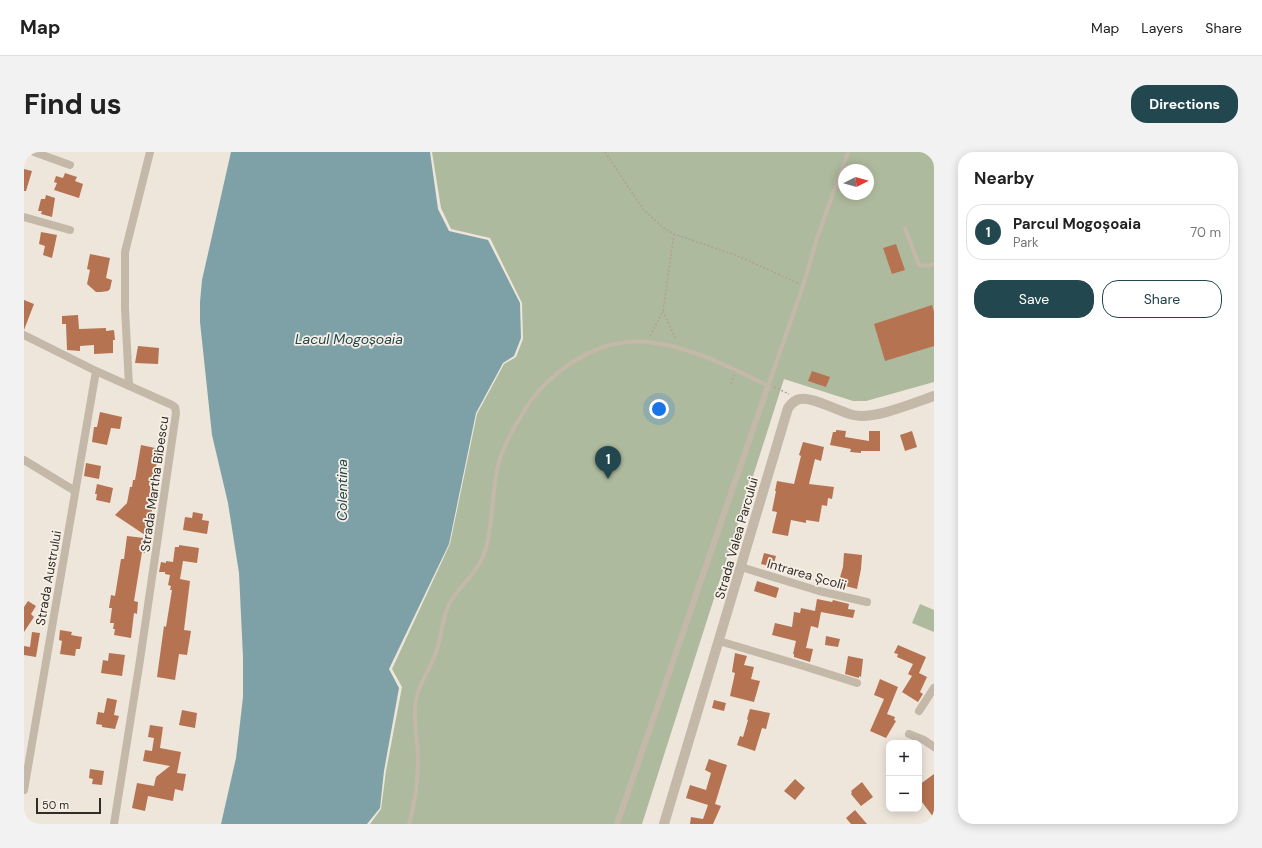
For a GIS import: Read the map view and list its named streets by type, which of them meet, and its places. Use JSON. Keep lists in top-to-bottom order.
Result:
{
  "streets": {
    "street": [
      "Strada Martha Bibescu",
      "Strada Valea Parcului",
      "Intrarea Școlii",
      "Strada Austrului"
    ]
  },
  "crossings": [
    ["Strada Martha Bibescu", "Strada Austrului"],
    ["Strada Valea Parcului", "Intrarea Școlii"]
  ],
  "water": ["Lacul Mogoșoaia", "Colentina"],
  "scale_bar": "50 m",
  "north": "right",
  "page": {
    "header": "Map",
    "nav": ["Map", "Layers", "Share"],
    "buttons": [
      "Directions",
      ["Save", "Share"]
    ],
    "title": "Find us",
    "heading": "Nearby",
    "list": [
      {
        "mark": "1",
        "name": "Parcul Mogoșoaia",
        "note": "Park",
        "value": "70 m"
      }
    ],
    "pins": "1",
    "map_buttons": ["+", "−"],
    "scale": "50 m"
  }
}
